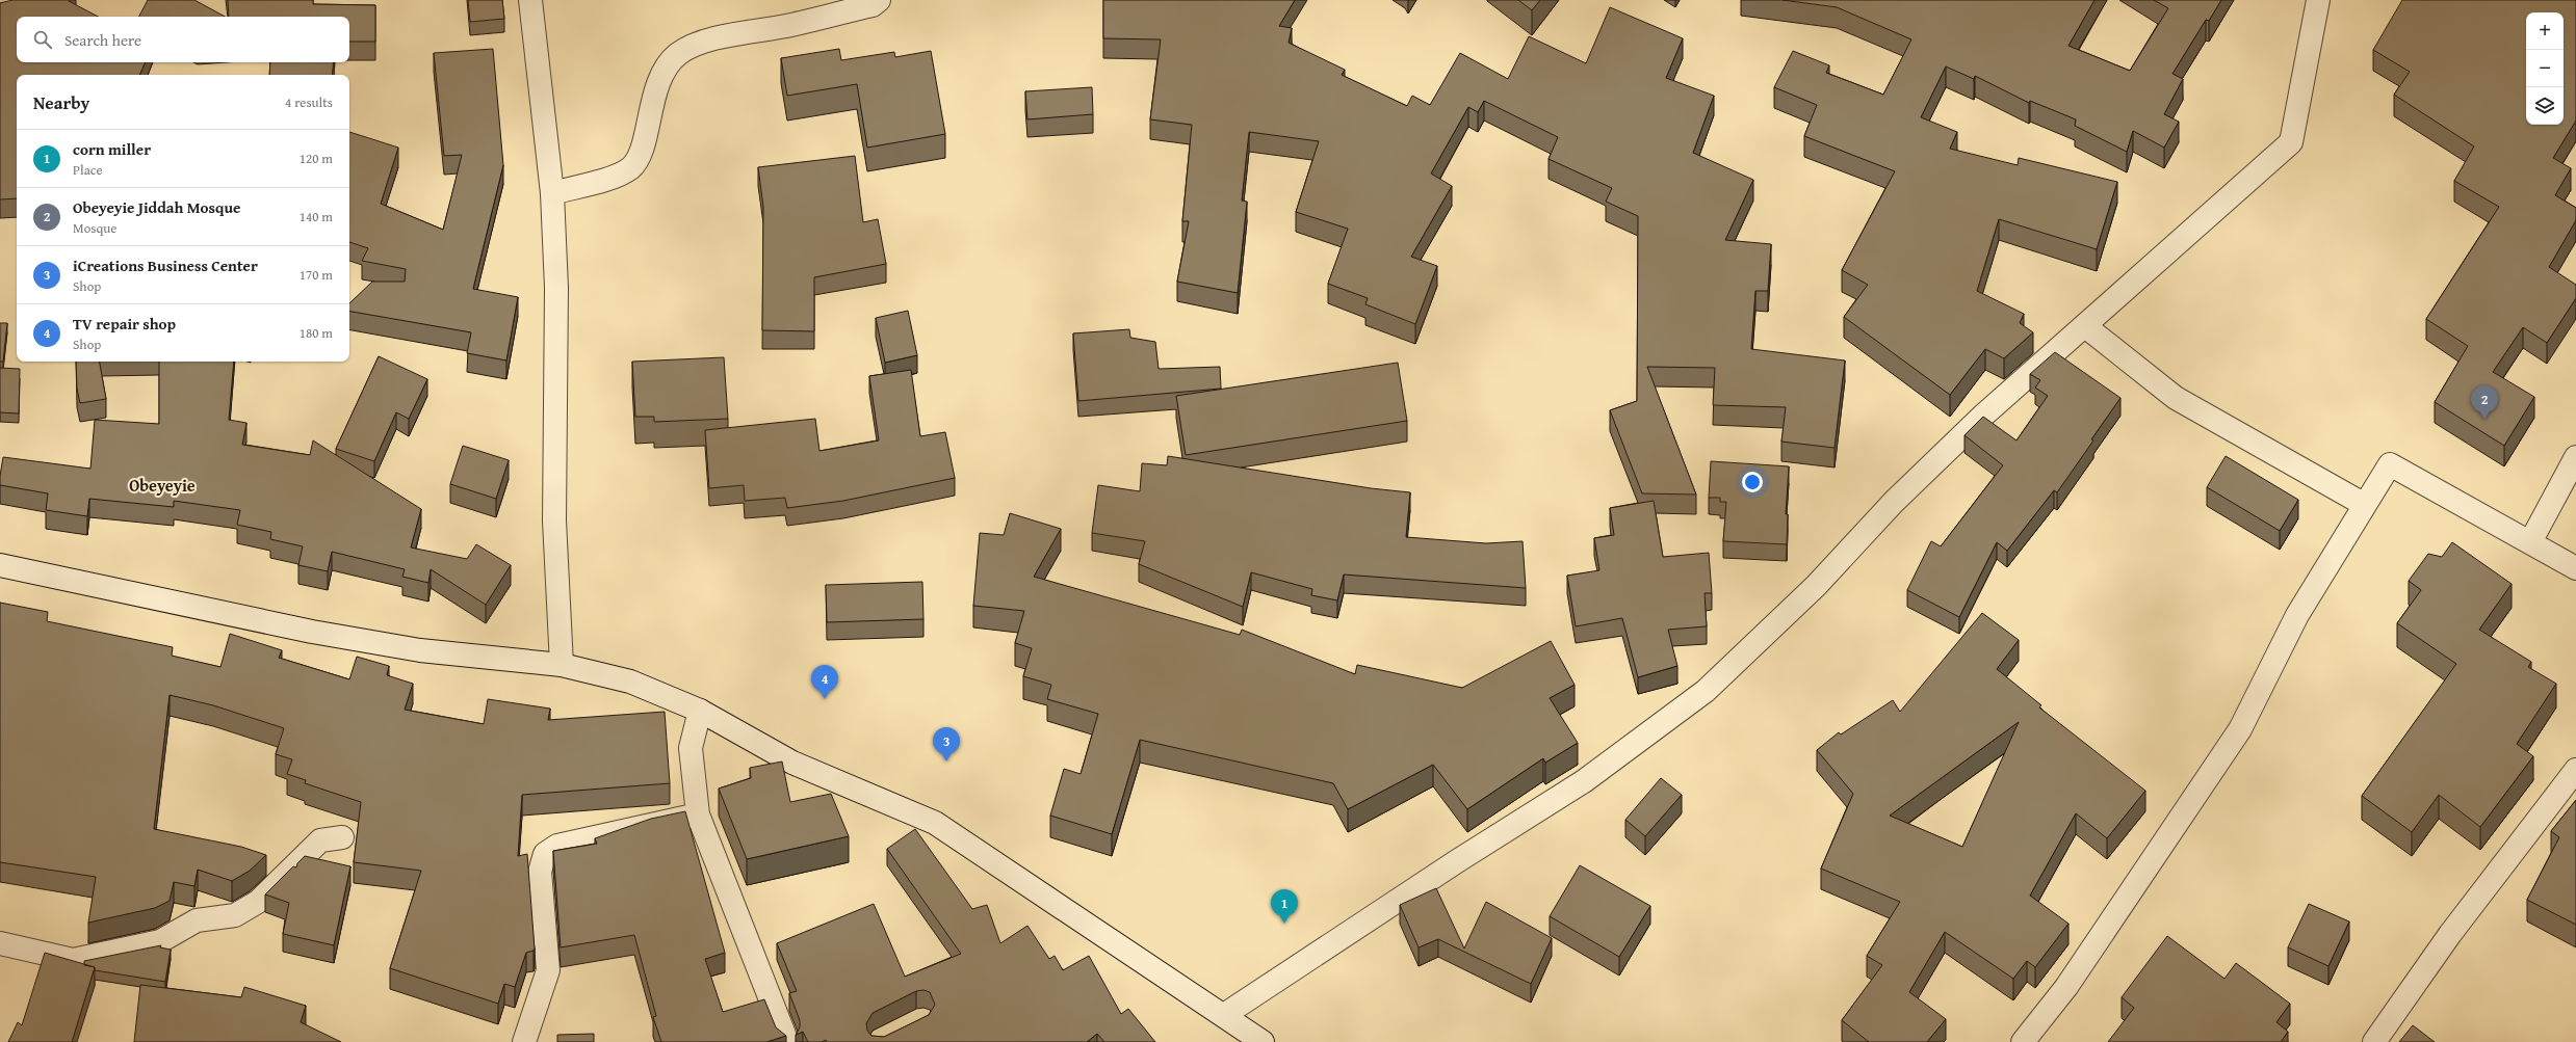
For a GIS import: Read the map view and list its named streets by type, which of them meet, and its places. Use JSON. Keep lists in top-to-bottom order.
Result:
{
  "districts": ["Obeyeyie"],
  "page": {
    "map_buttons": ["+", "−"],
    "search": "Search here",
    "heading": ["Nearby", "4 results"],
    "list": [
      {
        "mark": "1",
        "name": "corn miller",
        "note": "Place",
        "value": "120 m"
      },
      {
        "mark": "2",
        "name": "Obeyeyie Jiddah Mosque",
        "note": "Mosque",
        "value": "140 m"
      },
      {
        "mark": "3",
        "name": "iCreations Business Center",
        "note": "Shop",
        "value": "170 m"
      },
      {
        "mark": "4",
        "name": "TV repair shop",
        "note": "Shop",
        "value": "180 m"
      }
    ],
    "pins": [
      "2",
      "4",
      "3",
      "1"
    ]
  }
}
